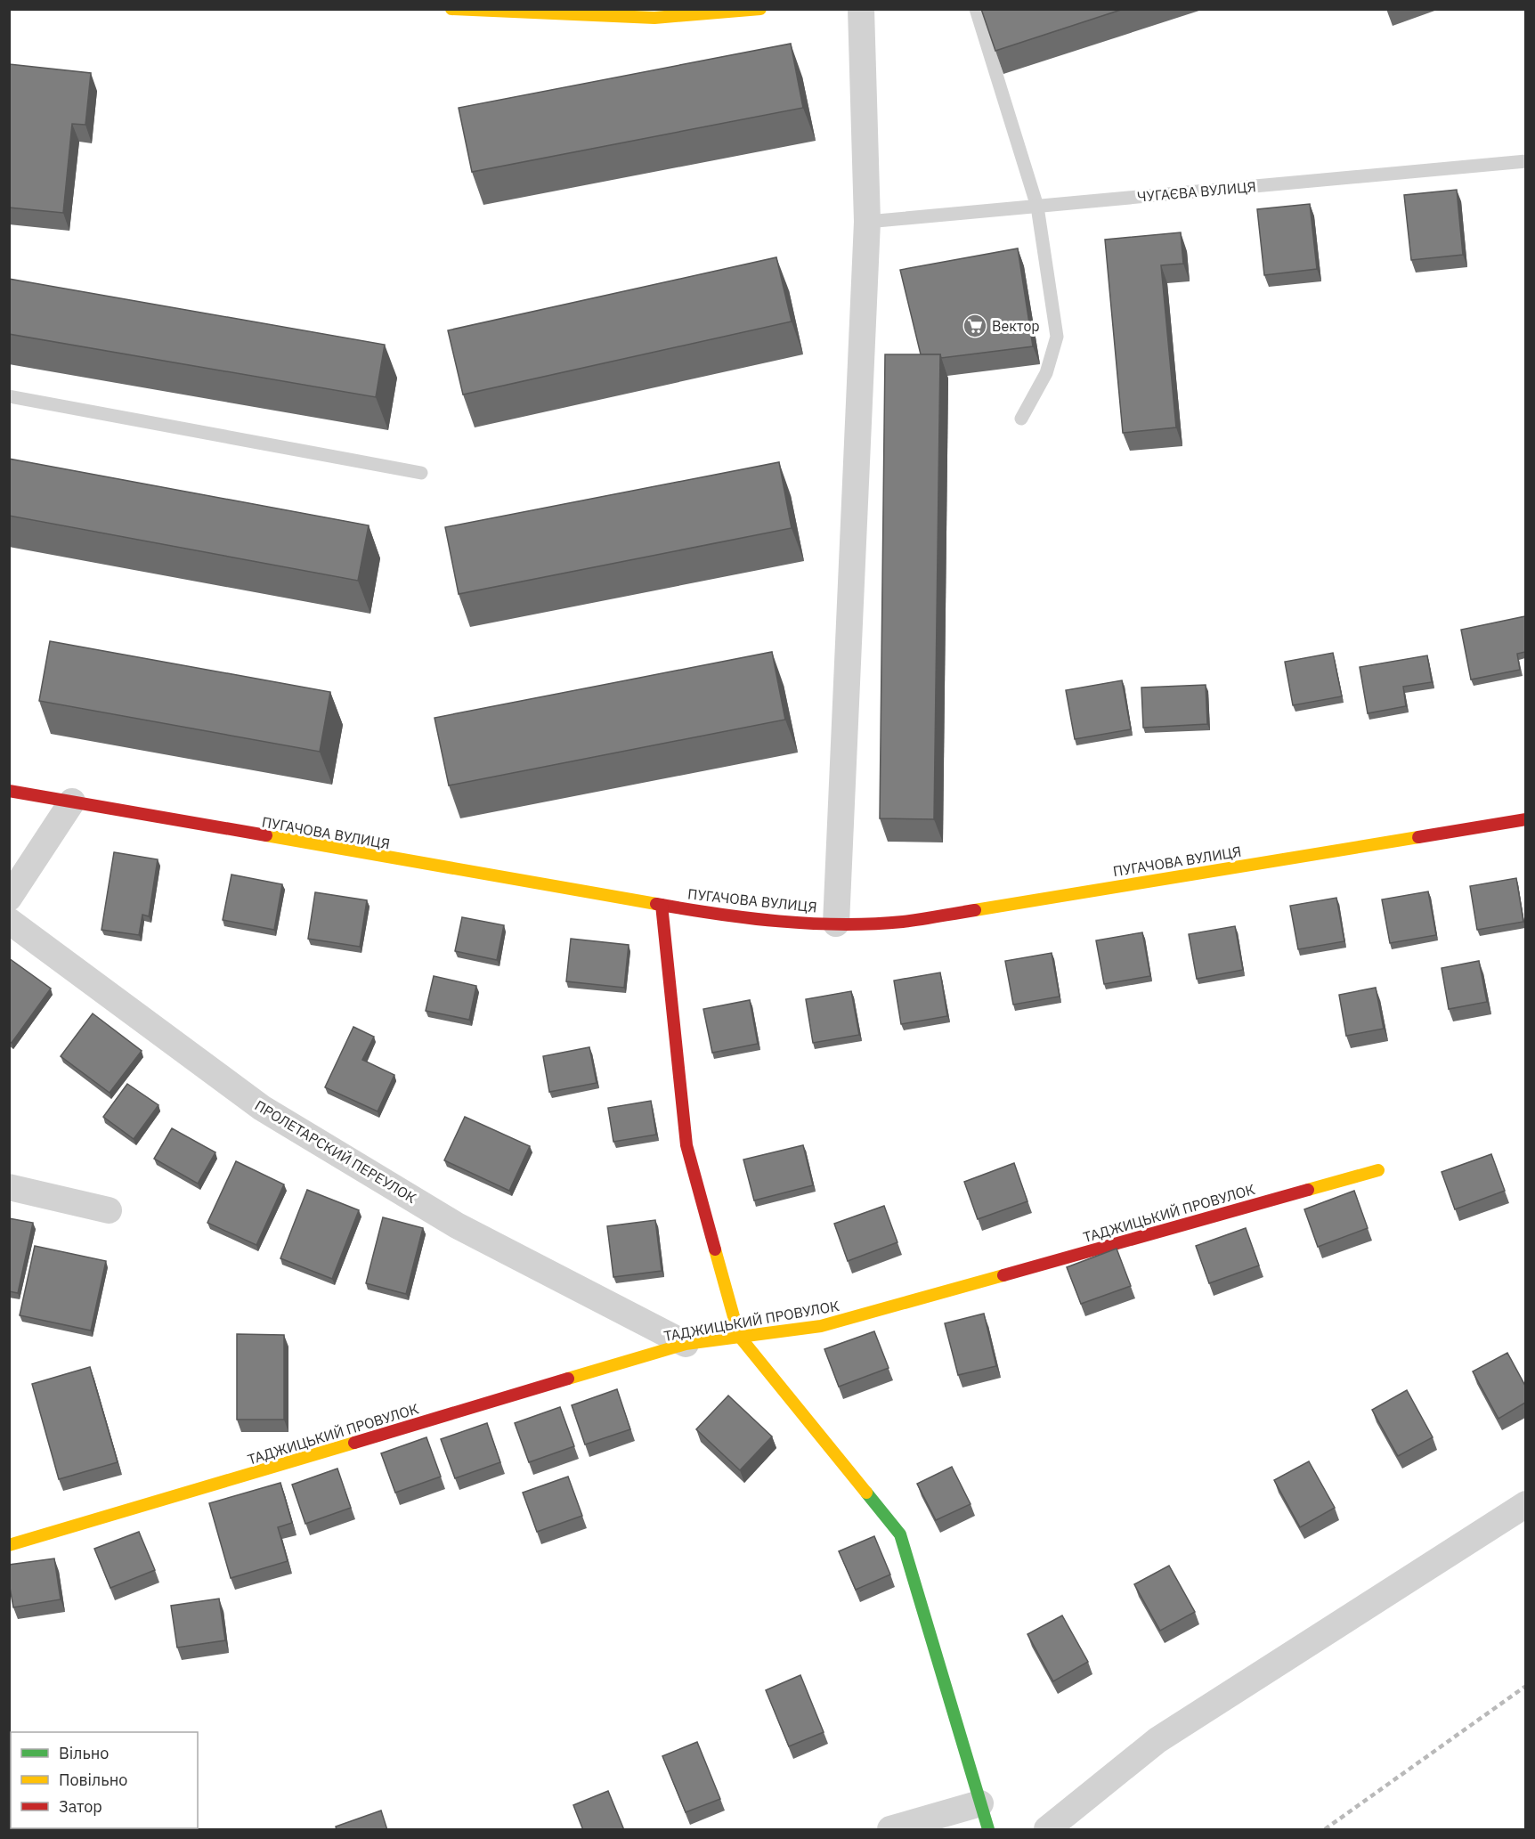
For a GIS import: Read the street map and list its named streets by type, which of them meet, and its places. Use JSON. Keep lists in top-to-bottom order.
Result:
{
  "streets": {
    "street": ["ПУГАЧОВА ВУЛИЦЯ", "ПРОЛЕТАРСКИЙ ПЕРЕУЛОК", "ТАДЖИЦЬКИЙ ПРОВУЛОК"],
    "lane": ["ЧУГАЄВА ВУЛИЦЯ"]
  },
  "crossings": [
    ["ПРОЛЕТАРСКИЙ ПЕРЕУЛОК", "ТАДЖИЦЬКИЙ ПРОВУЛОК"]
  ],
  "places": {
    "supermarket": ["Вектор"]
  },
  "legend": ["Вільно", "Повільно", "Затор"]
}
